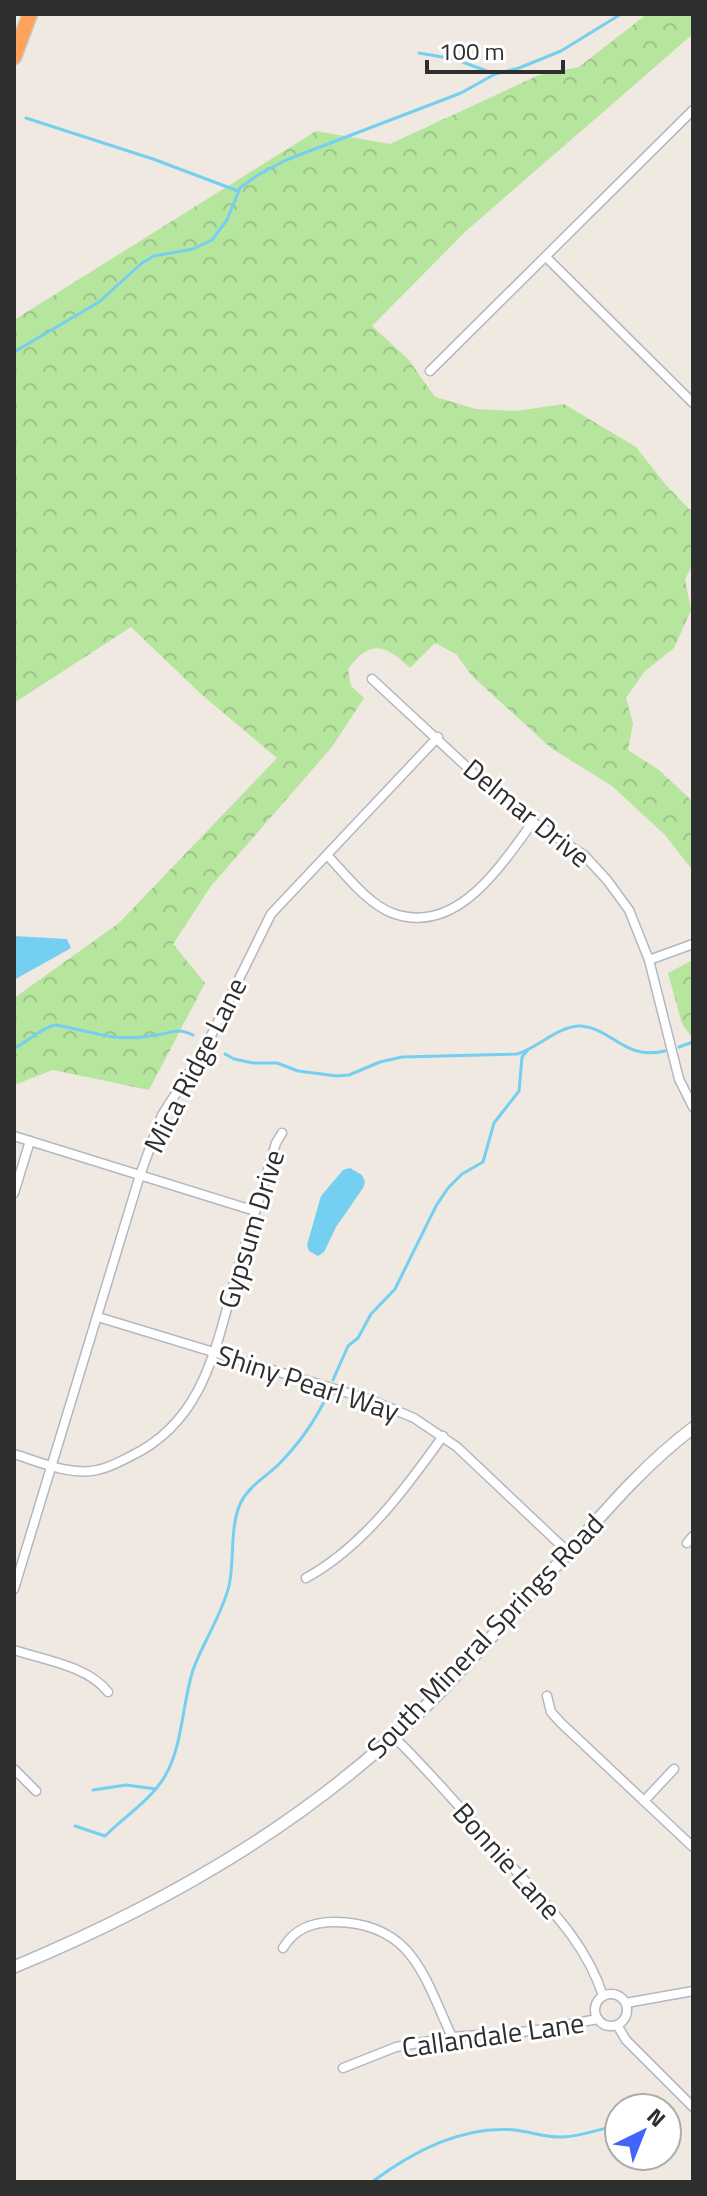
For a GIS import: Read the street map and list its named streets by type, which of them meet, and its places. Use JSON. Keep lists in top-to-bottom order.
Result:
{
  "streets": {
    "street": [
      "Delmar Drive",
      "Mica Ridge Lane",
      "Gypsum Drive",
      "Shiny Pearl Way",
      "South Mineral Springs Road",
      "Bonnie Lane",
      "Callandale Lane"
    ]
  },
  "crossings": [
    ["Delmar Drive", "Mica Ridge Lane"],
    ["Mica Ridge Lane", "Gypsum Drive"],
    ["Mica Ridge Lane", "Shiny Pearl Way"],
    ["Gypsum Drive", "Shiny Pearl Way"],
    ["Shiny Pearl Way", "South Mineral Springs Road"],
    ["South Mineral Springs Road", "Bonnie Lane"],
    ["Bonnie Lane", "Callandale Lane"]
  ],
  "scale_bar": "100 m",
  "north": "top right"
}
